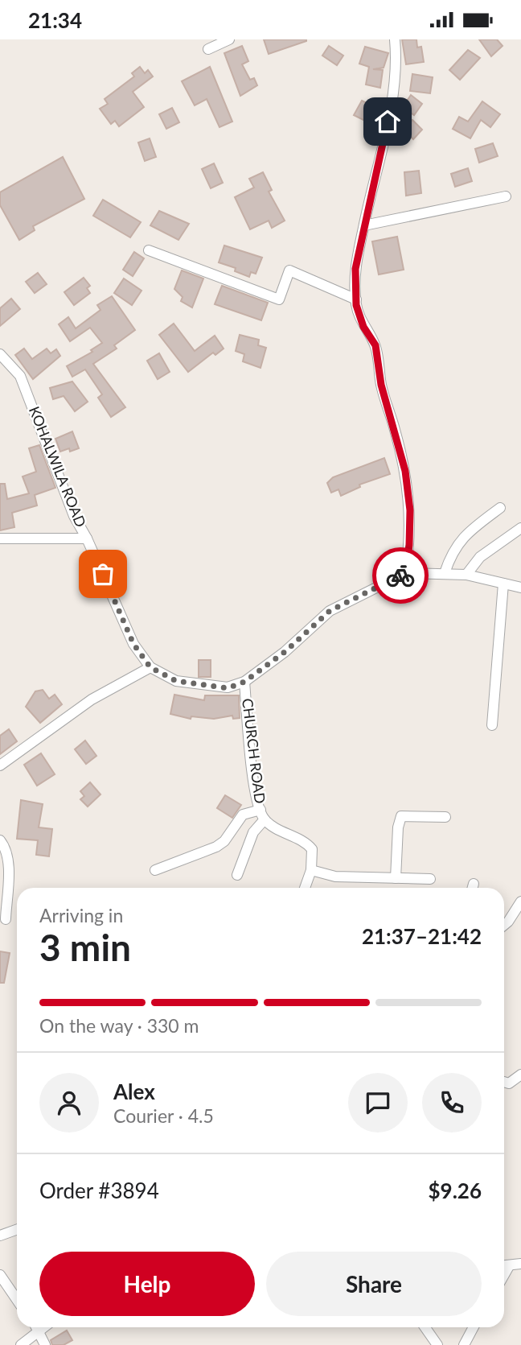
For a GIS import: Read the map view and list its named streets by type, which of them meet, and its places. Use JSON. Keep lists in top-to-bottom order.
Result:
{
  "streets": {
    "street": ["KOHALWILA ROAD", "CHURCH ROAD"]
  },
  "crossings": [
    ["KOHALWILA ROAD", "CHURCH ROAD"]
  ],
  "page": {
    "status": "21:34",
    "heading": ["3 min", "Arriving in", "21:37–21:42"],
    "panel": [
      "Alex",
      "Courier · 4.5",
      "Order #3894",
      "$9.26"
    ],
    "bar": "On the way · 330 m",
    "buttons": ["Help", "Share"]
  }
}
